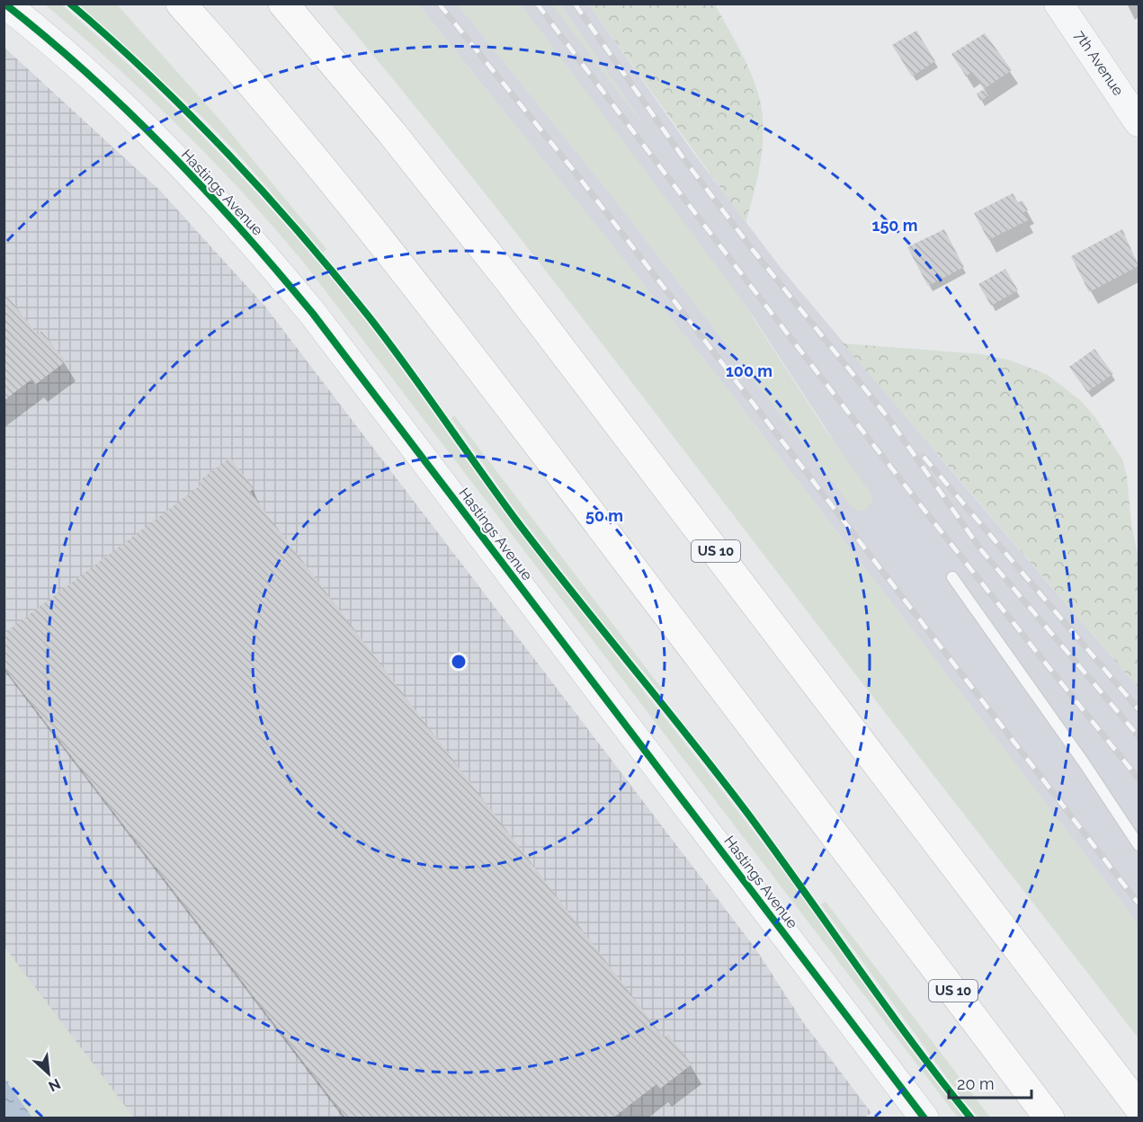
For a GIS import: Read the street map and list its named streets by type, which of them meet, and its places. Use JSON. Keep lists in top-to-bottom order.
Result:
{
  "streets": {
    "highway": ["US 10"],
    "street": ["7th Avenue", "Hastings Avenue"]
  },
  "scale_bar": "20 m",
  "north": "bottom right",
  "rings": ["150 m", "100 m", "50 m"]
}
